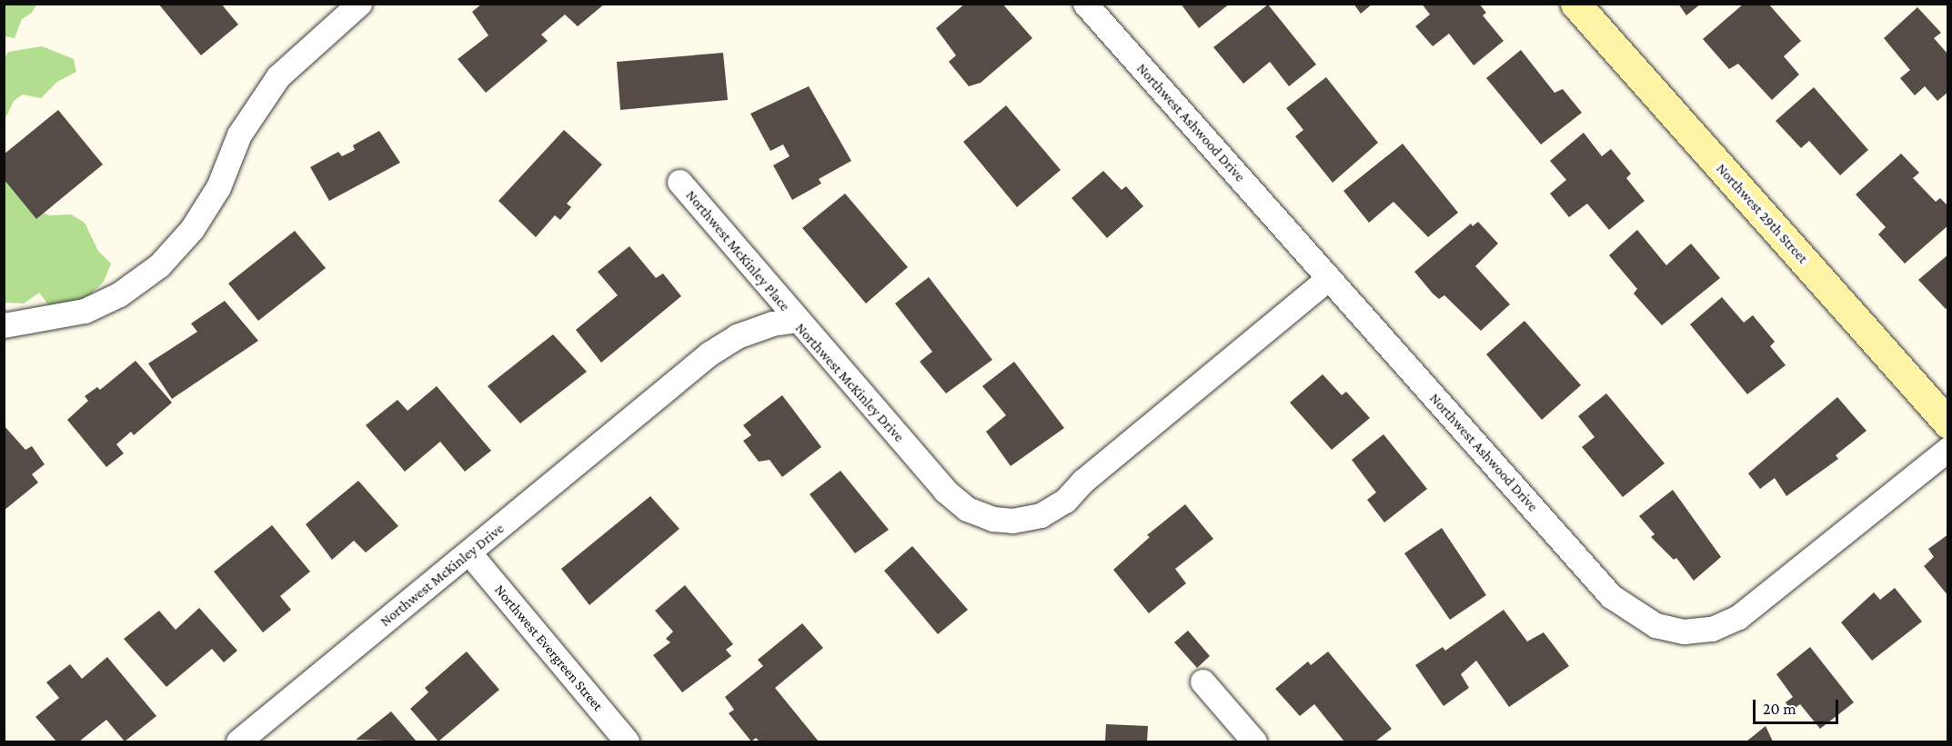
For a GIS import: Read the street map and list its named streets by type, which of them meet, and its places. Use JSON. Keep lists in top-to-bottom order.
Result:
{
  "streets": {
    "street": [
      "Northwest Ashwood Drive",
      "Northwest 29th Street",
      "Northwest McKinley Place",
      "Northwest McKinley Drive",
      "Northwest Evergreen Street"
    ]
  },
  "crossings": [
    ["Northwest Ashwood Drive", "Northwest McKinley Drive"],
    ["Northwest McKinley Place", "Northwest McKinley Drive"],
    ["Northwest McKinley Drive", "Northwest Evergreen Street"]
  ],
  "scale_bar": "20 m"
}
